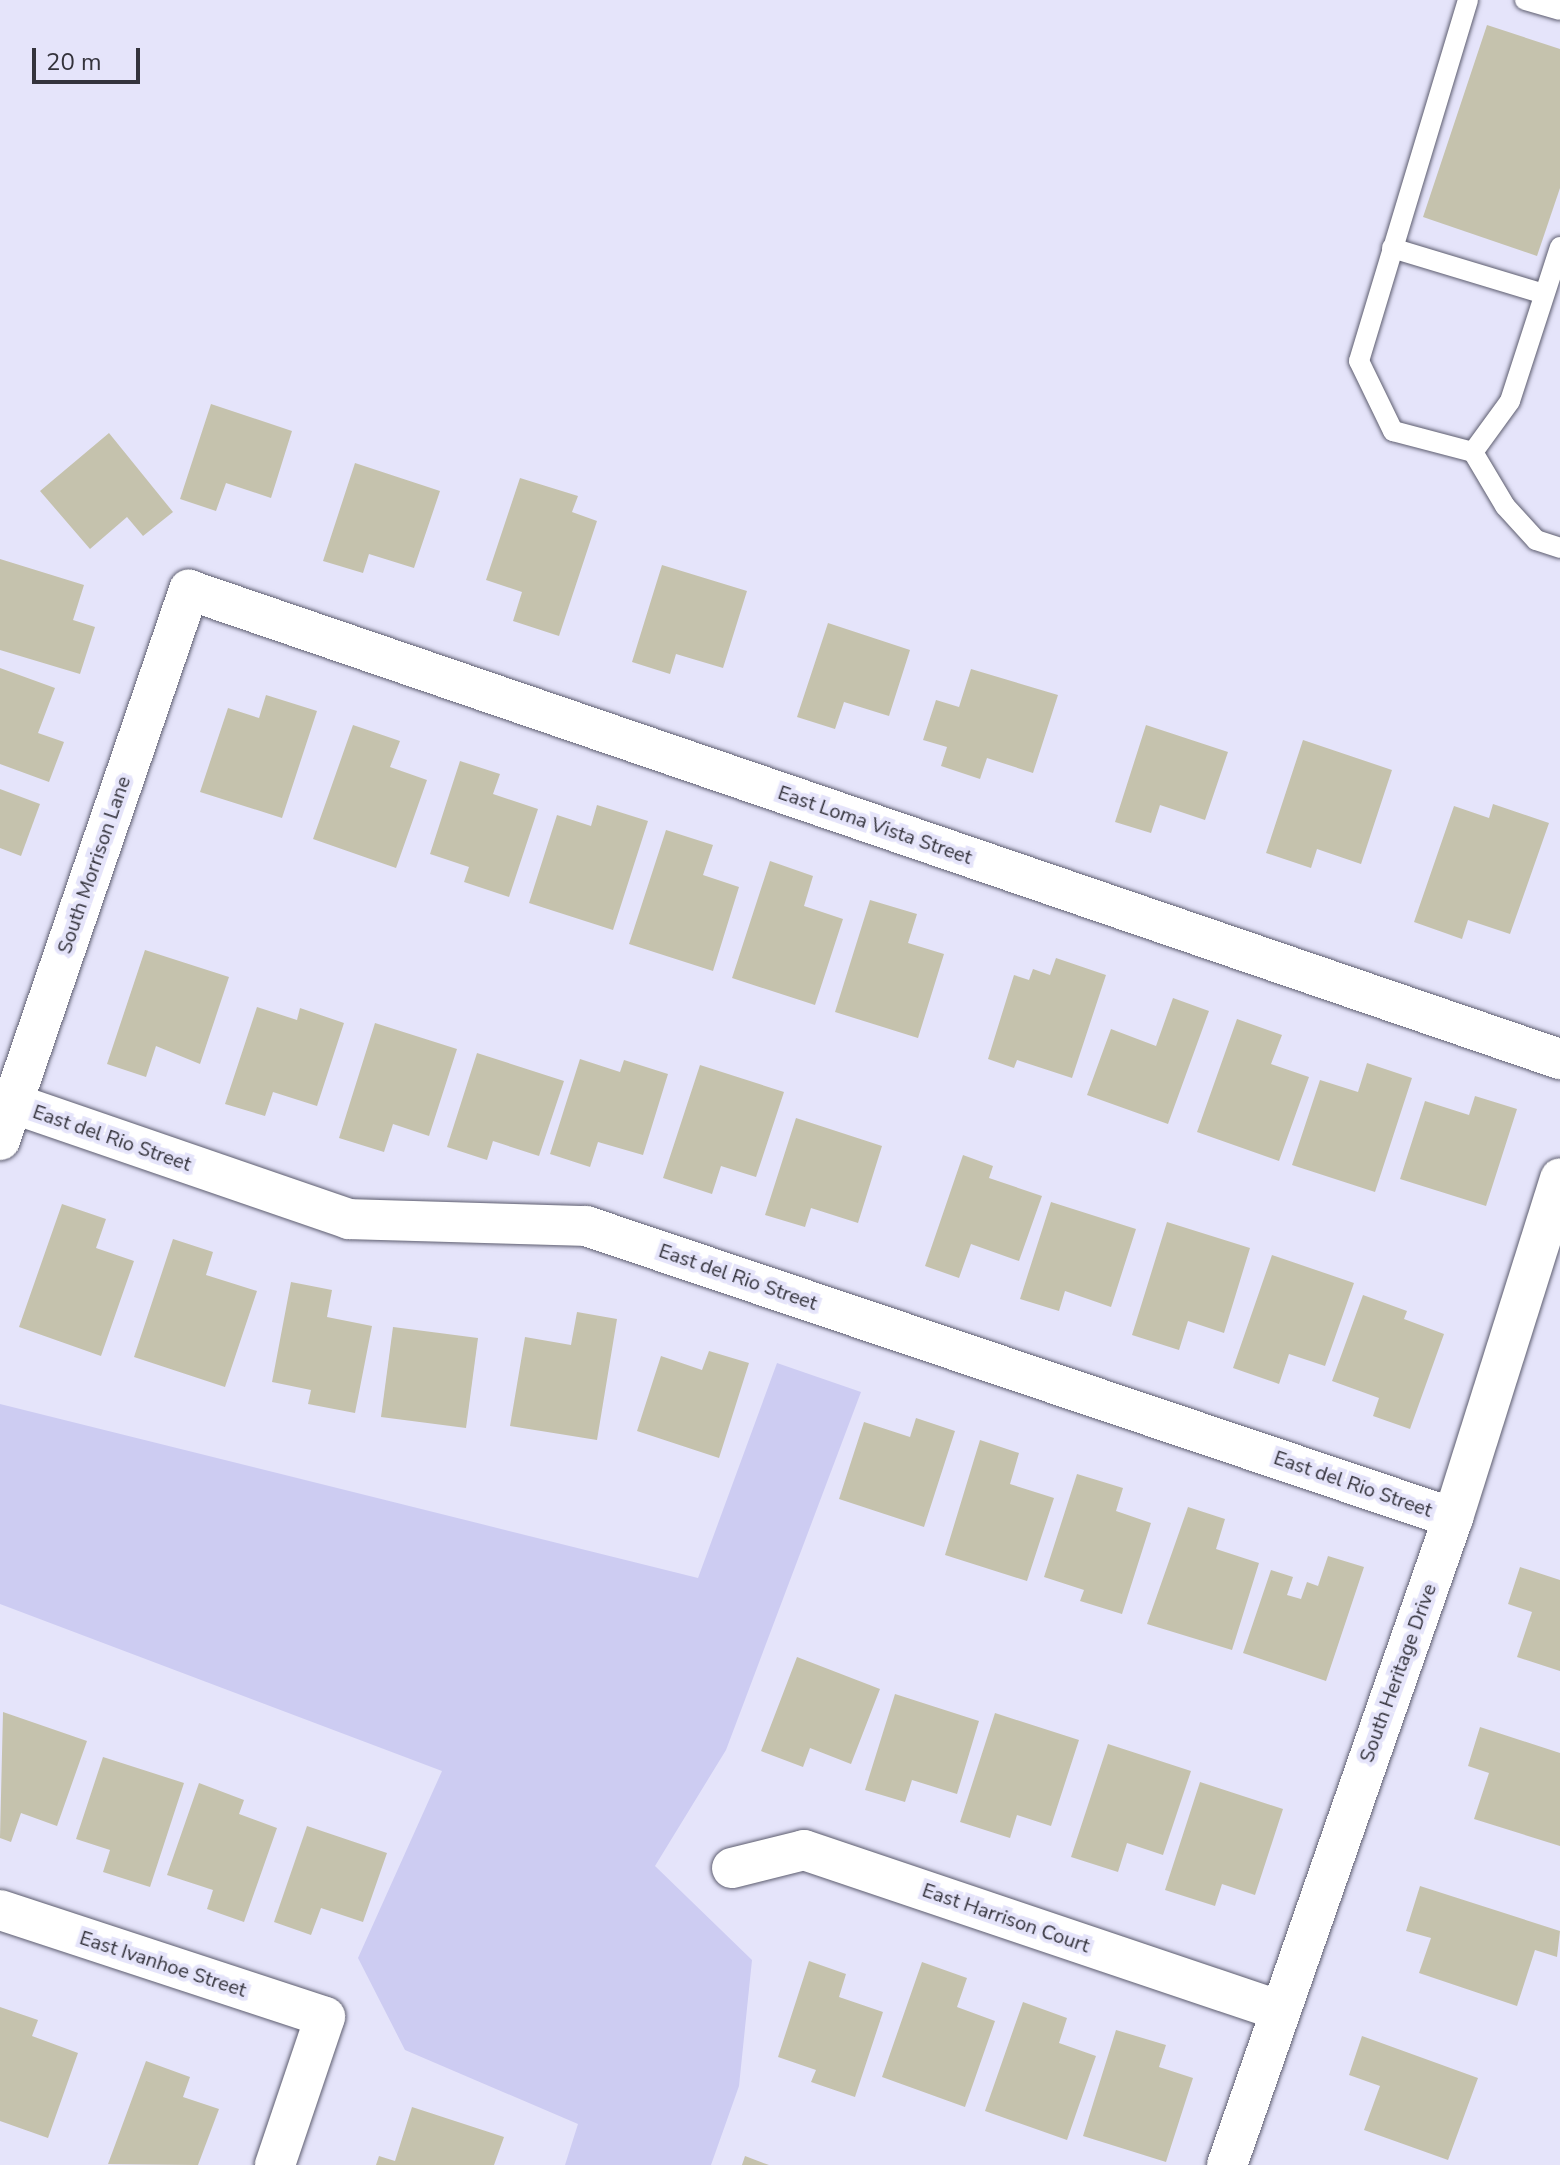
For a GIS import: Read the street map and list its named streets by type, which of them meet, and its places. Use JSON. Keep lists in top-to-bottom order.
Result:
{
  "streets": {
    "street": [
      "East Loma Vista Street",
      "South Morrison Lane",
      "East del Rio Street",
      "South Heritage Drive",
      "East Harrison Court",
      "East Ivanhoe Street"
    ]
  },
  "crossings": [
    ["East Loma Vista Street", "South Morrison Lane"],
    ["South Morrison Lane", "East del Rio Street"],
    ["East del Rio Street", "South Heritage Drive"],
    ["South Heritage Drive", "East Harrison Court"]
  ],
  "scale_bar": "20 m"
}
